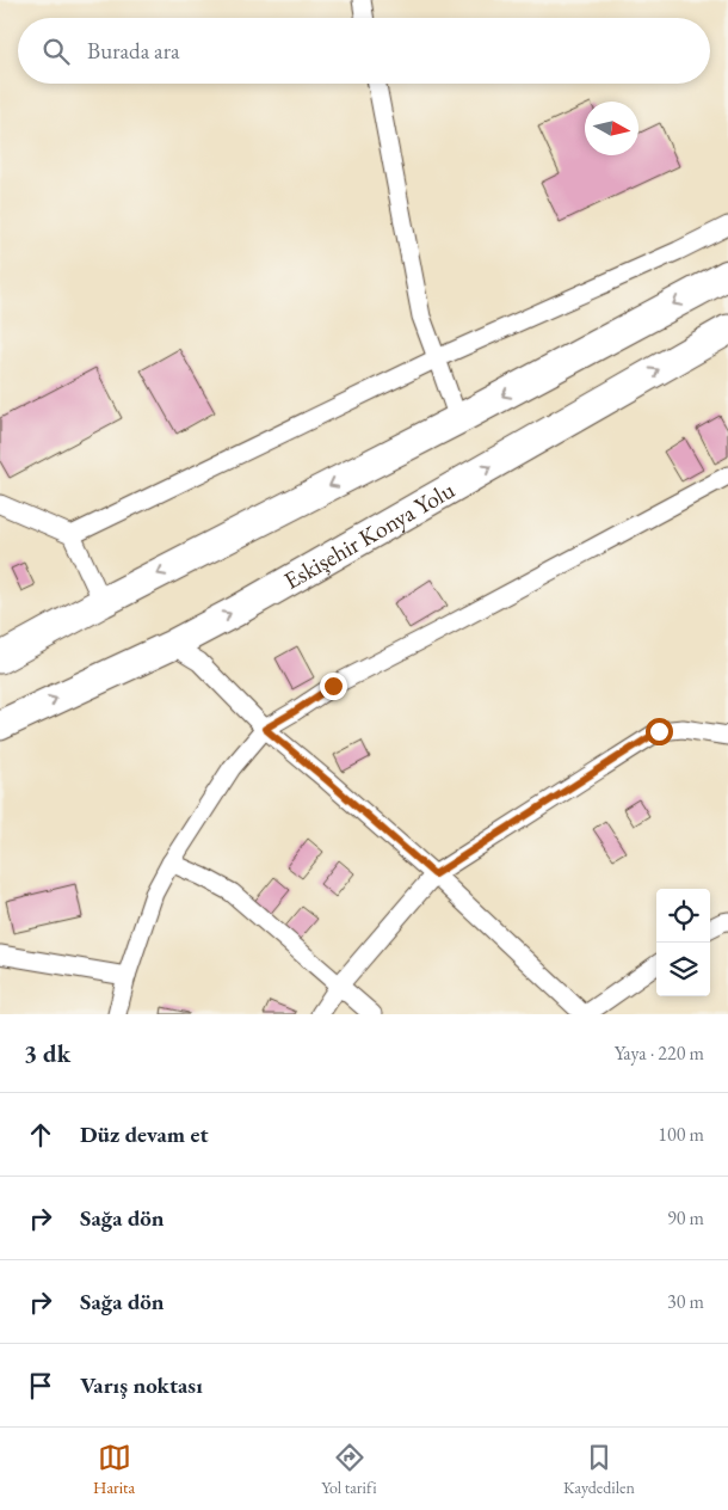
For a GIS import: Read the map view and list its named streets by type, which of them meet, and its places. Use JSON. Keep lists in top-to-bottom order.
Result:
{
  "streets": {
    "highway": ["Eskişehir Konya Yolu"]
  },
  "north": "right",
  "page": {
    "search": "Burada ara",
    "heading": ["3 dk", "Yaya · 220 m"],
    "list": [
      ["Düz devam et", "100 m"],
      ["Sağa dön", "90 m"],
      ["Sağa dön", "30 m"],
      "Varış noktası"
    ],
    "nav": ["Harita", "Yol tarifi", "Kaydedilen"]
  }
}
